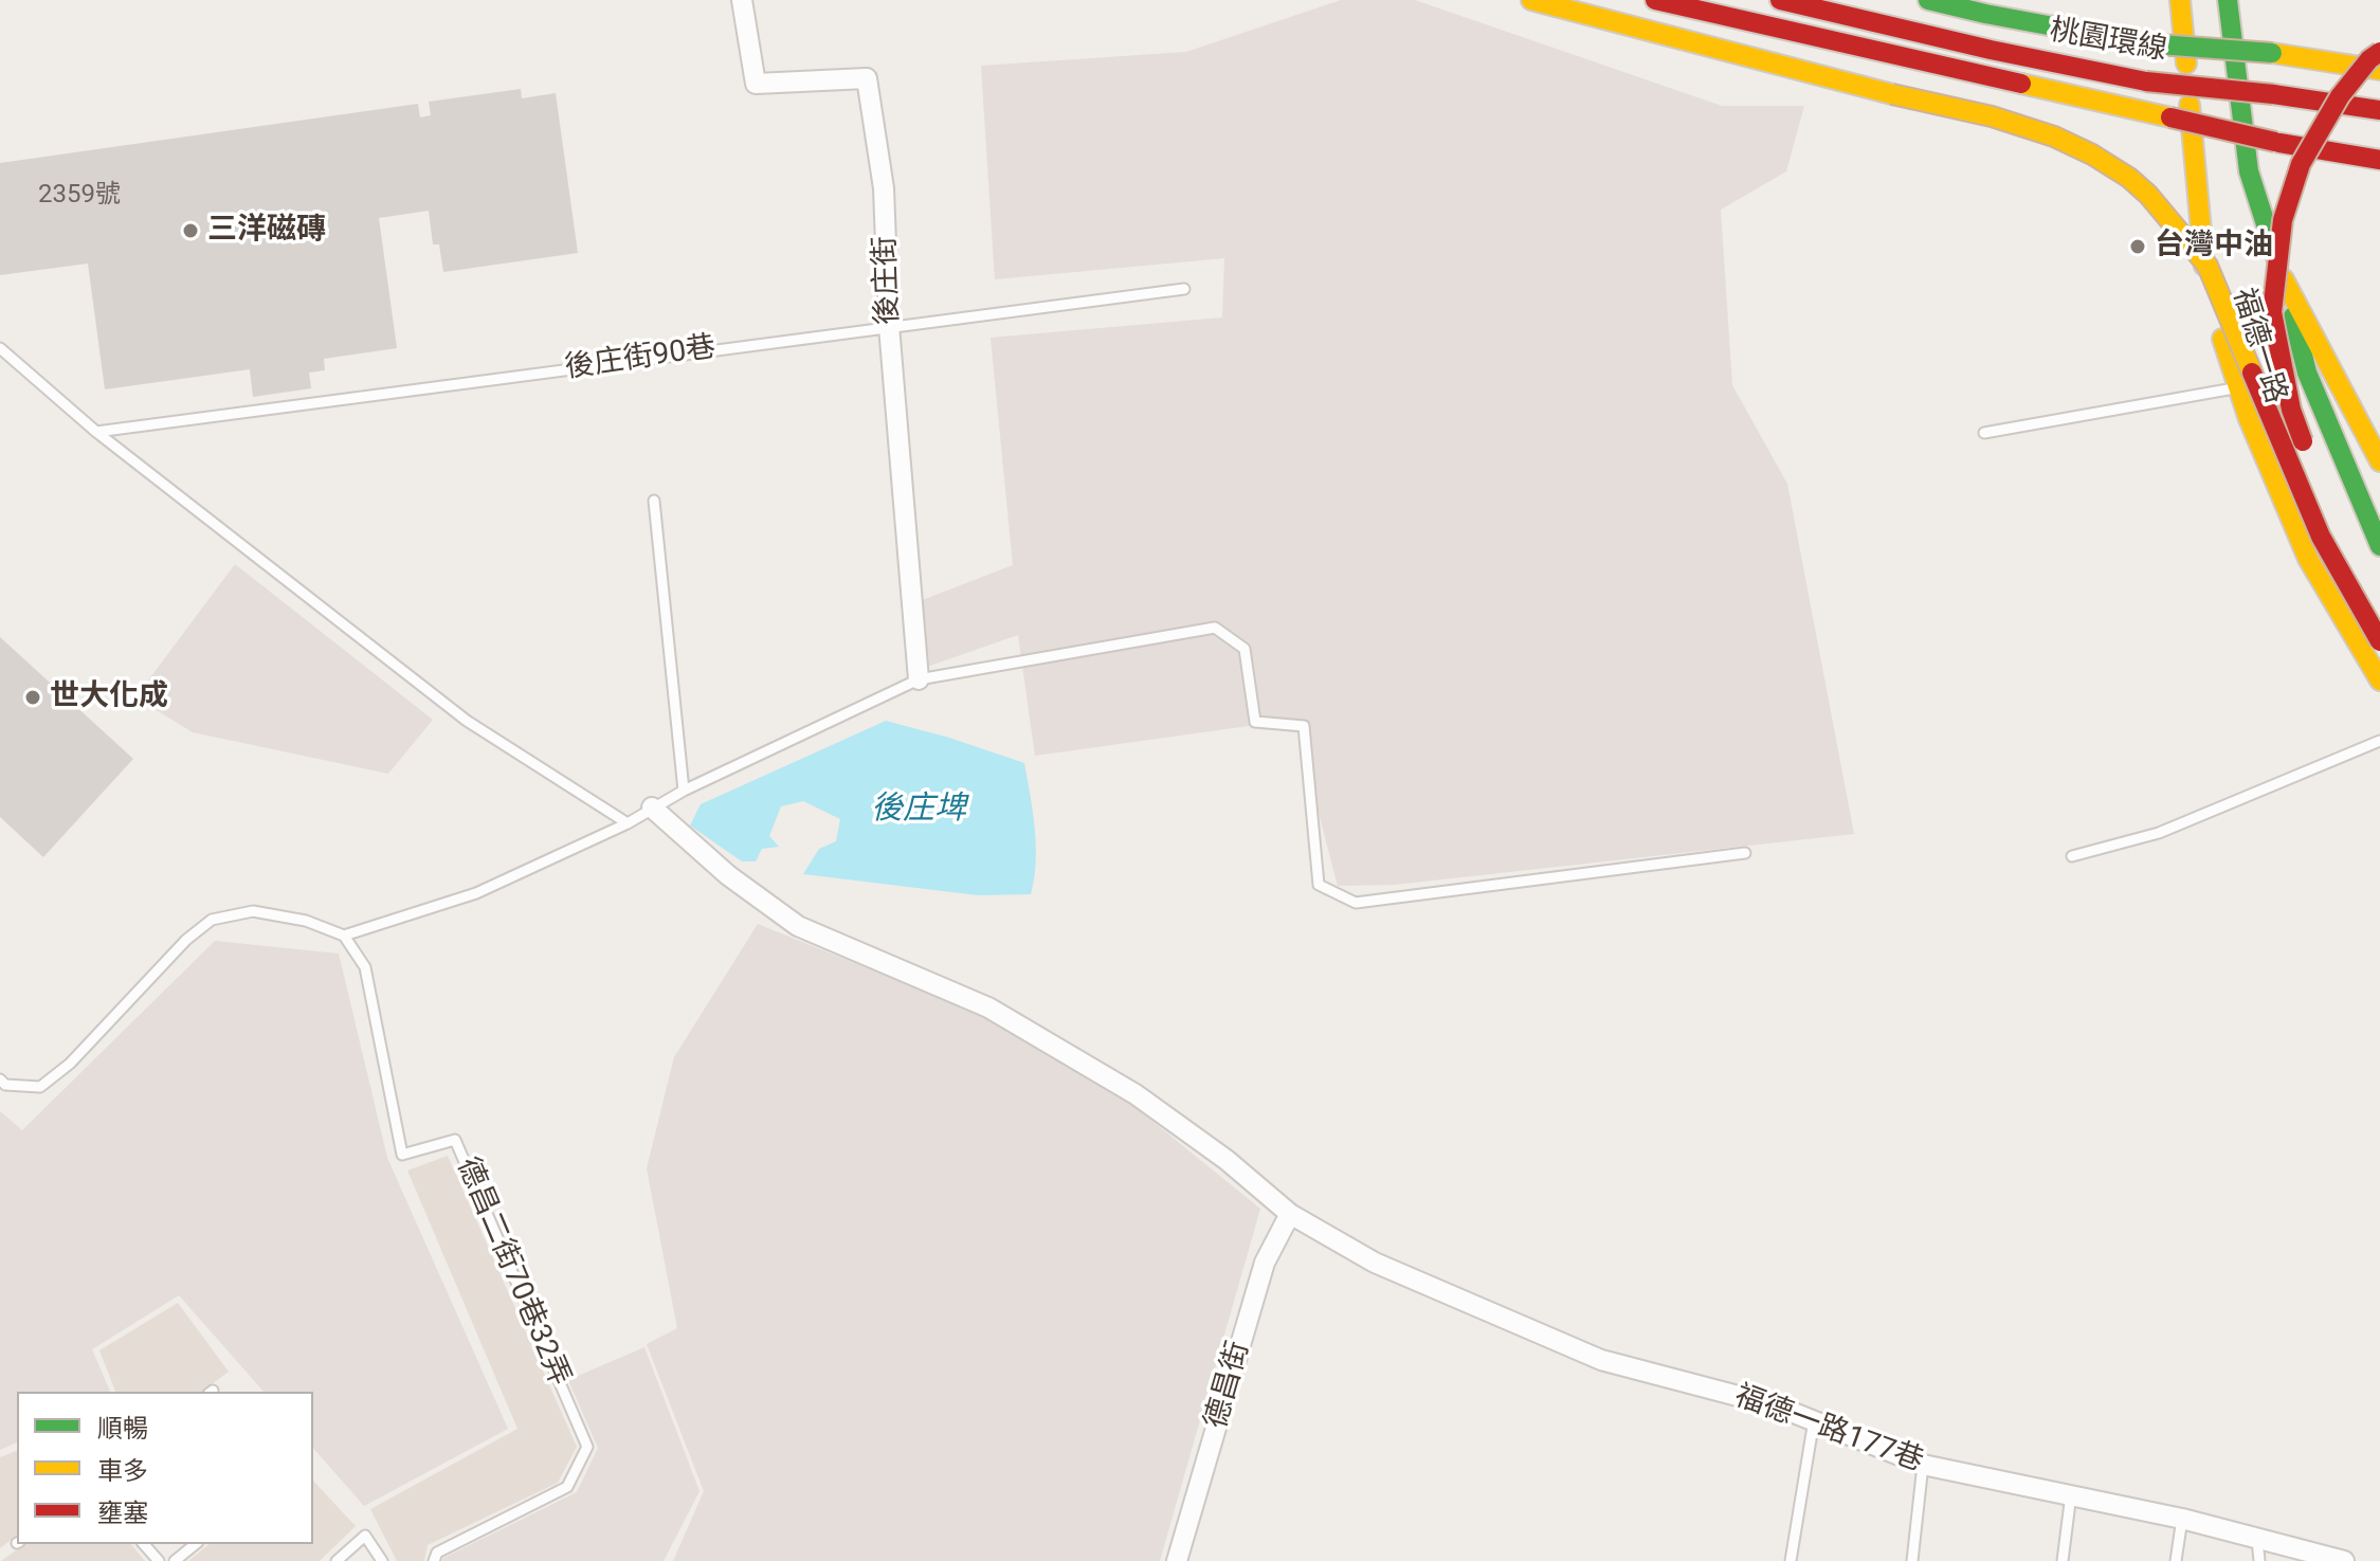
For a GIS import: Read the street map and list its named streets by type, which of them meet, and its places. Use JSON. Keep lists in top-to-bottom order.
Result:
{
  "streets": {
    "main road": ["桃園環線", "福德一路"],
    "street": ["後庄街", "德昌街", "福德一路177巷"],
    "lane": ["後庄街90巷", "德昌二街70巷32弄"]
  },
  "crossings": [
    ["後庄街", "後庄街90巷"],
    ["德昌街", "福德一路177巷"]
  ],
  "water": ["後庄埤"],
  "places": ["三洋磁磚", "台灣中油", "世大化成"],
  "house_numbers": ["2359號"],
  "legend": ["順暢", "車多", "壅塞"]
}
